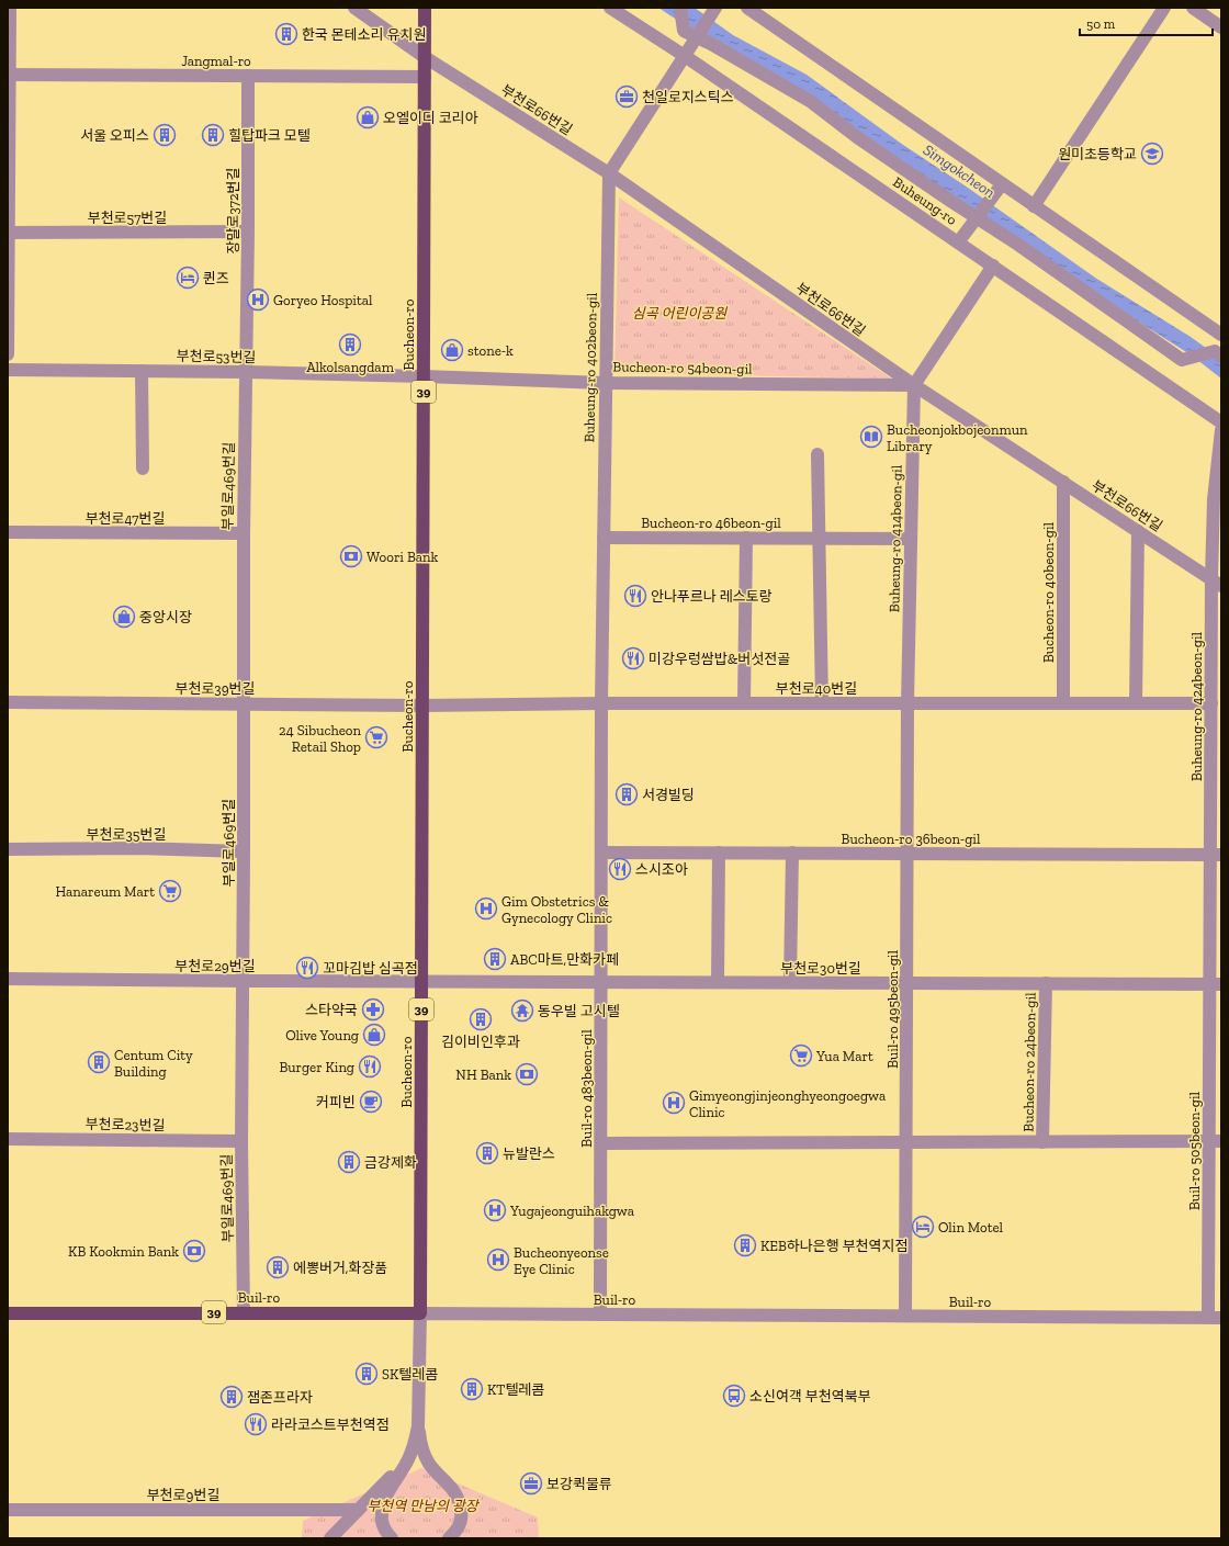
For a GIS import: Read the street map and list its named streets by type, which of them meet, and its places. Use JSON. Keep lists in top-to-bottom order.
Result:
{
  "streets": {
    "main road": ["Bucheon-ro", "39", "Buil-ro"],
    "street": [
      "Jangmal-ro",
      "부천로66번길",
      "Buheung-ro",
      "장말로372번길",
      "부천로57번길",
      "부천로53번길",
      "Buheung-ro 402beon-gil",
      "Bucheon-ro 54beon-gil",
      "부일로469번길",
      "부천로47번길",
      "Bucheon-ro 46beon-gil",
      "Buheung-ro 414beon-gil",
      "Bucheon-ro 40beon-gil",
      "부천로39번길",
      "부천로40번길",
      "Buheung-ro 424beon-gil",
      "부천로35번길",
      "Bucheon-ro 36beon-gil",
      "부천로29번길",
      "부천로30번길",
      "Buil-ro 495beon-gil",
      "Bucheon-ro 24beon-gil",
      "Buil-ro 483beon-gil",
      "부천로23번길",
      "Buil-ro 505beon-gil",
      "부천로9번길"
    ]
  },
  "crossings": [
    ["Jangmal-ro", "장말로372번길"],
    ["Jangmal-ro", "Bucheon-ro"],
    ["부천로66번길", "Bucheon-ro"],
    ["부천로66번길", "Buheung-ro 402beon-gil"],
    ["부천로66번길", "Bucheon-ro 54beon-gil"],
    ["부천로66번길", "Buheung-ro 414beon-gil"],
    ["부천로66번길", "Bucheon-ro 40beon-gil"],
    ["부천로66번길", "Buheung-ro 424beon-gil"],
    ["장말로372번길", "부천로57번길"],
    ["장말로372번길", "부천로53번길"],
    ["장말로372번길", "부일로469번길"],
    ["Bucheon-ro", "부천로53번길"],
    ["Bucheon-ro", "Bucheon-ro 54beon-gil"],
    ["Bucheon-ro", "부천로39번길"],
    ["Bucheon-ro", "부천로40번길"],
    ["Bucheon-ro", "부천로29번길"],
    ["Bucheon-ro", "부천로30번길"],
    ["Bucheon-ro", "Buil-ro"],
    ["부천로53번길", "Bucheon-ro 54beon-gil"],
    ["부천로53번길", "부일로469번길"],
    ["Buheung-ro 402beon-gil", "Bucheon-ro 54beon-gil"],
    ["Buheung-ro 402beon-gil", "Bucheon-ro 46beon-gil"],
    ["Buheung-ro 402beon-gil", "부천로40번길"],
    ["Buheung-ro 402beon-gil", "Buil-ro 483beon-gil"],
    ["Bucheon-ro 54beon-gil", "Buheung-ro 414beon-gil"],
    ["부일로469번길", "부천로47번길"],
    ["부일로469번길", "부천로39번길"],
    ["부일로469번길", "부천로35번길"],
    ["부일로469번길", "부천로29번길"],
    ["부일로469번길", "부천로23번길"],
    ["부일로469번길", "Buil-ro"],
    ["Bucheon-ro 46beon-gil", "Buheung-ro 414beon-gil"],
    ["Buheung-ro 414beon-gil", "부천로40번길"],
    ["Buheung-ro 414beon-gil", "Buil-ro 495beon-gil"],
    ["Bucheon-ro 40beon-gil", "부천로40번길"],
    ["부천로39번길", "부천로40번길"],
    ["부천로40번길", "Buheung-ro 424beon-gil"],
    ["부천로40번길", "Buil-ro 495beon-gil"],
    ["부천로40번길", "Buil-ro 483beon-gil"],
    ["Buheung-ro 424beon-gil", "Bucheon-ro 36beon-gil"],
    ["Buheung-ro 424beon-gil", "부천로30번길"],
    ["Buheung-ro 424beon-gil", "Buil-ro 505beon-gil"],
    ["Bucheon-ro 36beon-gil", "Buil-ro 495beon-gil"],
    ["Bucheon-ro 36beon-gil", "Buil-ro 483beon-gil"],
    ["부천로29번길", "부천로30번길"],
    ["부천로30번길", "Buil-ro 495beon-gil"],
    ["부천로30번길", "Bucheon-ro 24beon-gil"],
    ["부천로30번길", "Buil-ro 483beon-gil"],
    ["부천로30번길", "Buil-ro 505beon-gil"],
    ["Buil-ro 495beon-gil", "Bucheon-ro 24beon-gil"],
    ["Buil-ro 495beon-gil", "Buil-ro"],
    ["Bucheon-ro 24beon-gil", "Buil-ro 483beon-gil"],
    ["Bucheon-ro 24beon-gil", "Buil-ro 505beon-gil"],
    ["Buil-ro 483beon-gil", "Buil-ro"],
    ["Buil-ro 505beon-gil", "Buil-ro"]
  ],
  "water": ["Simgokcheon"],
  "parks": ["심곡 어린이공원", "부천역 만남의 광장"],
  "places": {
    "building": [
      "한국 몬테소리 유치원",
      "서울 오피스",
      "힐탑파크 모텔",
      "Alkolsangdam",
      "서경빌딩",
      "ABC마트,만화카페",
      "김이비인후과",
      "Centum City Building",
      "뉴발란스",
      "금강제화",
      "KEB하나은행 부천역지점",
      "에뽕버거,화장품",
      "SK텔레콤",
      "KT텔레콤",
      "잼존프라자"
    ],
    "office": ["천일로지스틱스", "보강퀵물류"],
    "shop": [
      "오엘이디 코리아",
      "stone-k",
      "중앙시장",
      "Olive Young"
    ],
    "school or university": ["원미초등학교"],
    "hotel": ["퀸즈", "Olin Motel"],
    "hospital": [
      "Goryeo Hospital",
      "Gim Obstetrics & Gynecology Clinic",
      "Gimyeongjinjeonghyeongoegwa Clinic",
      "Yugajeonguihakgwa",
      "Bucheonyeonse Eye Clinic"
    ],
    "library": ["Bucheonjokbojeonmun Library"],
    "bank": ["Woori Bank", "NH Bank", "KB Kookmin Bank"],
    "restaurant": [
      "안나푸르나 레스토랑",
      "미강우렁쌈밥&버섯전골",
      "스시조아",
      "꼬마김밥 심곡점",
      "Burger King",
      "라라코스트부천역점"
    ],
    "supermarket": ["24 Sibucheon Retail Shop", "Hanareum Mart", "Yua Mart"],
    "pharmacy": ["스타약국"],
    "temple": ["동우빌 고시텔"],
    "cafe": ["커피빈"],
    "bus stop": ["소신여객 부천역북부"]
  },
  "scale_bar": "50 m"
}
